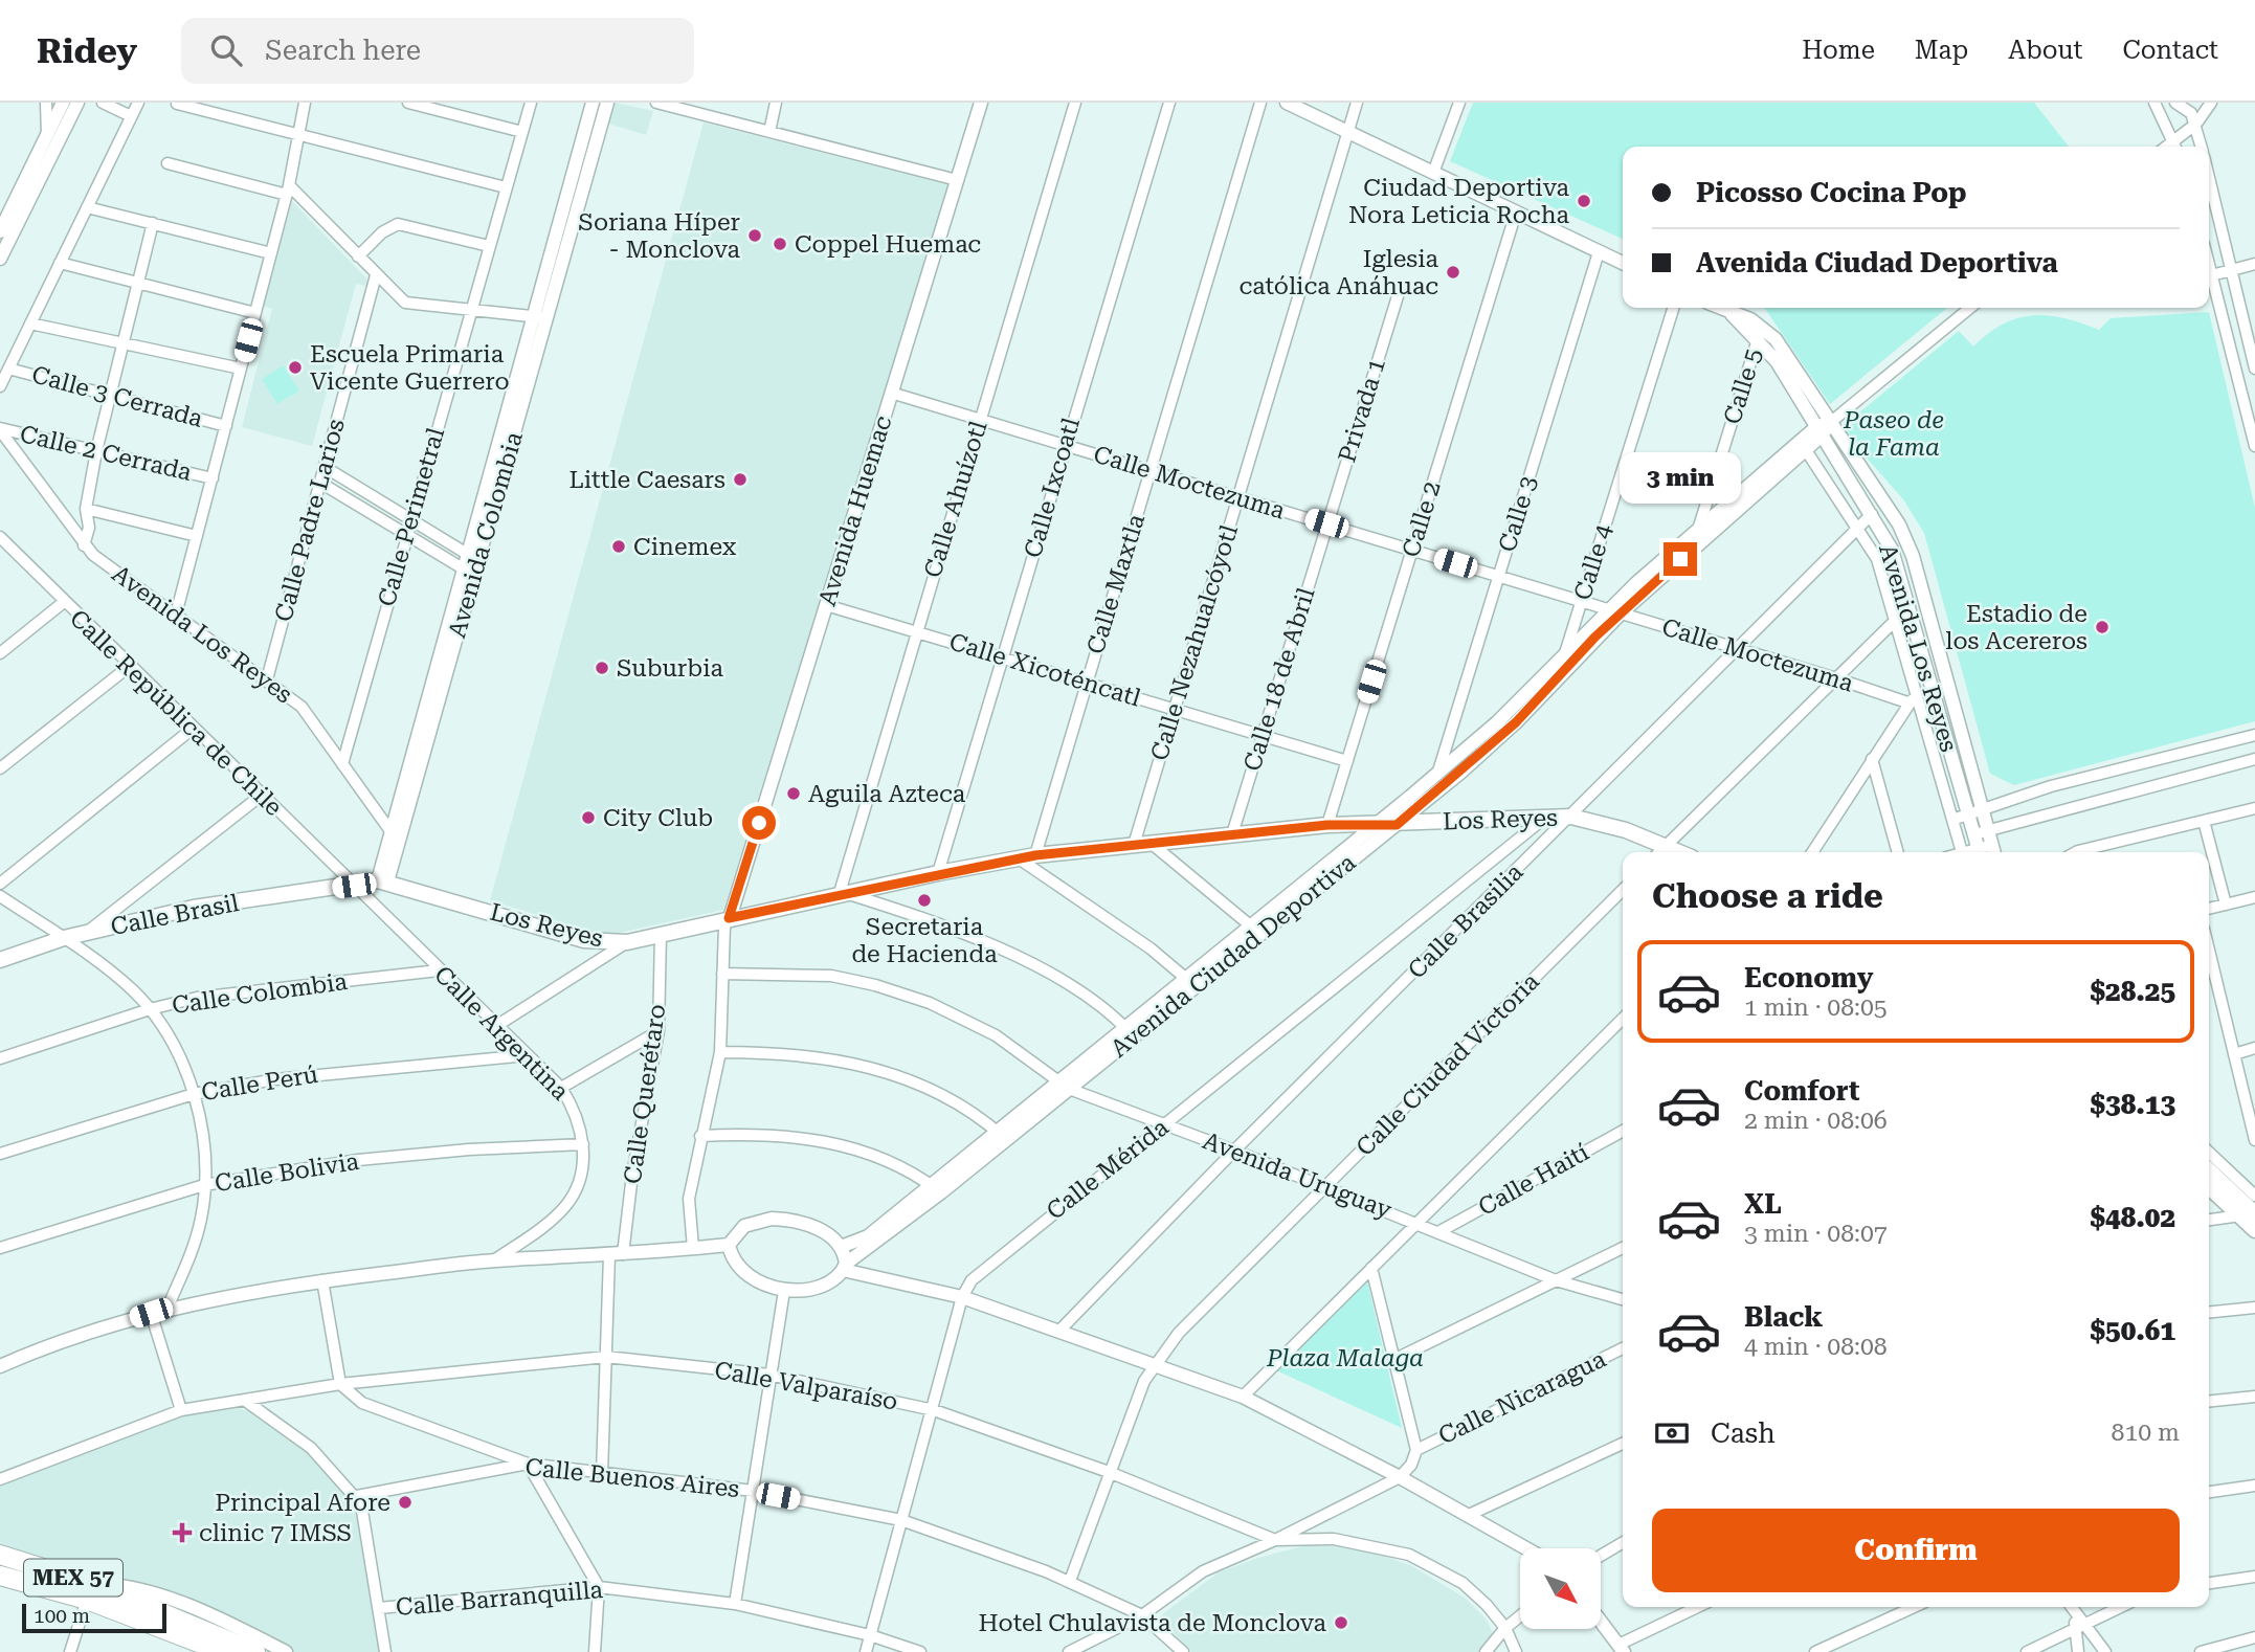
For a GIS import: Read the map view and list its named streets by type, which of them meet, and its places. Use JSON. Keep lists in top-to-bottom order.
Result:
{
  "streets": {
    "highway": ["MEX 57"],
    "main road": ["Los Reyes", "Calle Brasil"],
    "street": [
      "Calle 5",
      "Calle 3 Cerrada",
      "Privada 1",
      "Calle 2 Cerrada",
      "Calle Moctezuma",
      "Calle Ixcoatl",
      "Calle Ahuízotl",
      "Avenida Huemac",
      "Calle 3",
      "Calle Perimetral",
      "Calle 2",
      "Calle Padre Larios",
      "Avenida Colombia",
      "Calle 4",
      "Calle Maxtla",
      "Avenida Los Reyes",
      "Calle Nezahualcóyotl",
      "Calle Xicoténcatl",
      "Calle 18 de Abril",
      "Calle República de Chile",
      "Calle Brasilia",
      "Avenida Ciudad Deportiva",
      "Calle Colombia",
      "Calle Argentina",
      "Calle Ciudad Victoria",
      "Calle Perú",
      "Calle Querétaro",
      "Calle Mérida",
      "Calle Bolivia",
      "Avenida Uruguay",
      "Calle Haití",
      "Calle Valparaíso",
      "Calle Nicaragua",
      "Calle Buenos Aires",
      "Calle Barranquilla"
    ]
  },
  "crossings": [
    ["Calle 5", "Avenida Los Reyes"],
    ["Calle 5", "Avenida Ciudad Deportiva"],
    ["Privada 1", "Calle Moctezuma"],
    ["Privada 1", "Calle 18 de Abril"],
    ["Calle 2 Cerrada", "Avenida Los Reyes"],
    ["Calle Moctezuma", "Calle Ixcoatl"],
    ["Calle Moctezuma", "Calle Ahuízotl"],
    ["Calle Moctezuma", "Avenida Huemac"],
    ["Calle Moctezuma", "Calle 3"],
    ["Calle Moctezuma", "Calle 2"],
    ["Calle Moctezuma", "Calle 4"],
    ["Calle Moctezuma", "Calle Maxtla"],
    ["Calle Moctezuma", "Calle Nezahualcóyotl"],
    ["Calle Moctezuma", "Calle 18 de Abril"],
    ["Calle Moctezuma", "Calle Brasilia"],
    ["Calle Moctezuma", "Avenida Ciudad Deportiva"],
    ["Calle Ixcoatl", "Calle Xicoténcatl"],
    ["Calle Ixcoatl", "Los Reyes"],
    ["Calle Ahuízotl", "Calle Xicoténcatl"],
    ["Calle Ahuízotl", "Los Reyes"],
    ["Avenida Huemac", "Calle Xicoténcatl"],
    ["Avenida Huemac", "Los Reyes"],
    ["Calle 3", "Avenida Ciudad Deportiva"],
    ["Calle Perimetral", "Avenida Los Reyes"],
    ["Calle 2", "Calle Xicoténcatl"],
    ["Calle 2", "Los Reyes"],
    ["Calle Padre Larios", "Avenida Los Reyes"],
    ["Avenida Colombia", "Avenida Los Reyes"],
    ["Avenida Colombia", "Los Reyes"],
    ["Calle 4", "Avenida Ciudad Deportiva"],
    ["Calle Maxtla", "Calle Xicoténcatl"],
    ["Calle Maxtla", "Los Reyes"],
    ["Avenida Los Reyes", "Calle Brasilia"],
    ["Avenida Los Reyes", "Avenida Ciudad Deportiva"],
    ["Calle Nezahualcóyotl", "Calle Xicoténcatl"],
    ["Calle Nezahualcóyotl", "Los Reyes"],
    ["Calle Xicoténcatl", "Calle 18 de Abril"],
    ["Calle 18 de Abril", "Los Reyes"],
    ["Calle República de Chile", "Los Reyes"],
    ["Calle República de Chile", "Calle Brasil"],
    ["Calle República de Chile", "Calle Argentina"],
    ["Los Reyes", "Calle Brasil"],
    ["Los Reyes", "Calle Brasilia"],
    ["Los Reyes", "Avenida Ciudad Deportiva"],
    ["Los Reyes", "Calle Argentina"],
    ["Los Reyes", "Calle Querétaro"],
    ["Los Reyes", "Calle Mérida"],
    ["Calle Brasil", "Calle Argentina"],
    ["Calle Brasilia", "Avenida Uruguay"],
    ["Avenida Ciudad Deportiva", "Avenida Uruguay"],
    ["Calle Colombia", "Calle Argentina"],
    ["Calle Argentina", "Calle Perú"],
    ["Calle Argentina", "Calle Bolivia"],
    ["Calle Ciudad Victoria", "Avenida Uruguay"],
    ["Calle Ciudad Victoria", "Calle Valparaíso"],
    ["Calle Ciudad Victoria", "Calle Buenos Aires"],
    ["Calle Querétaro", "Calle Valparaíso"],
    ["Calle Querétaro", "Calle Buenos Aires"],
    ["Calle Mérida", "Avenida Uruguay"],
    ["Calle Mérida", "Calle Valparaíso"],
    ["Calle Mérida", "Calle Buenos Aires"],
    ["Calle Mérida", "Calle Barranquilla"],
    ["Avenida Uruguay", "Calle Haití"]
  ],
  "parks": ["Paseo de la Fama", "Plaza Malaga"],
  "places": {
    "other": [
      "Ciudad Deportiva Nora Leticia Rocha",
      "Soriana Híper - Monclova",
      "Coppel Huemac",
      "Iglesia católica Anáhuac",
      "Escuela Primaria Vicente Guerrero",
      "Little Caesars",
      "Cinemex",
      "Estadio de los Acereros",
      "Suburbia",
      "Aguila Azteca",
      "City Club",
      "Secretaria de Hacienda",
      "Principal Afore",
      "Hotel Chulavista de Monclova"
    ],
    "health": ["clinic 7 IMSS"]
  },
  "scale_bar": "100 m",
  "north": "bottom right",
  "page": {
    "header": "Ridey",
    "search": "Search here",
    "nav": [
      "Home",
      "Map",
      "About",
      "Contact"
    ],
    "banner": ["Picosso Cocina Pop", "Avenida Ciudad Deportiva"],
    "bubble": "3 min",
    "heading": "Choose a ride",
    "list": [
      {
        "name": "Economy",
        "note": "1 min · 08:05",
        "value": "$28.25"
      },
      {
        "name": "Comfort",
        "note": "2 min · 08:06",
        "value": "$38.13"
      },
      {
        "name": "XL",
        "note": "3 min · 08:07",
        "value": "$48.02"
      },
      {
        "name": "Black",
        "note": "4 min · 08:08",
        "value": "$50.61"
      }
    ],
    "pay": ["Cash", "810 m"],
    "buttons": "Confirm",
    "scale": "100 m"
  }
}
